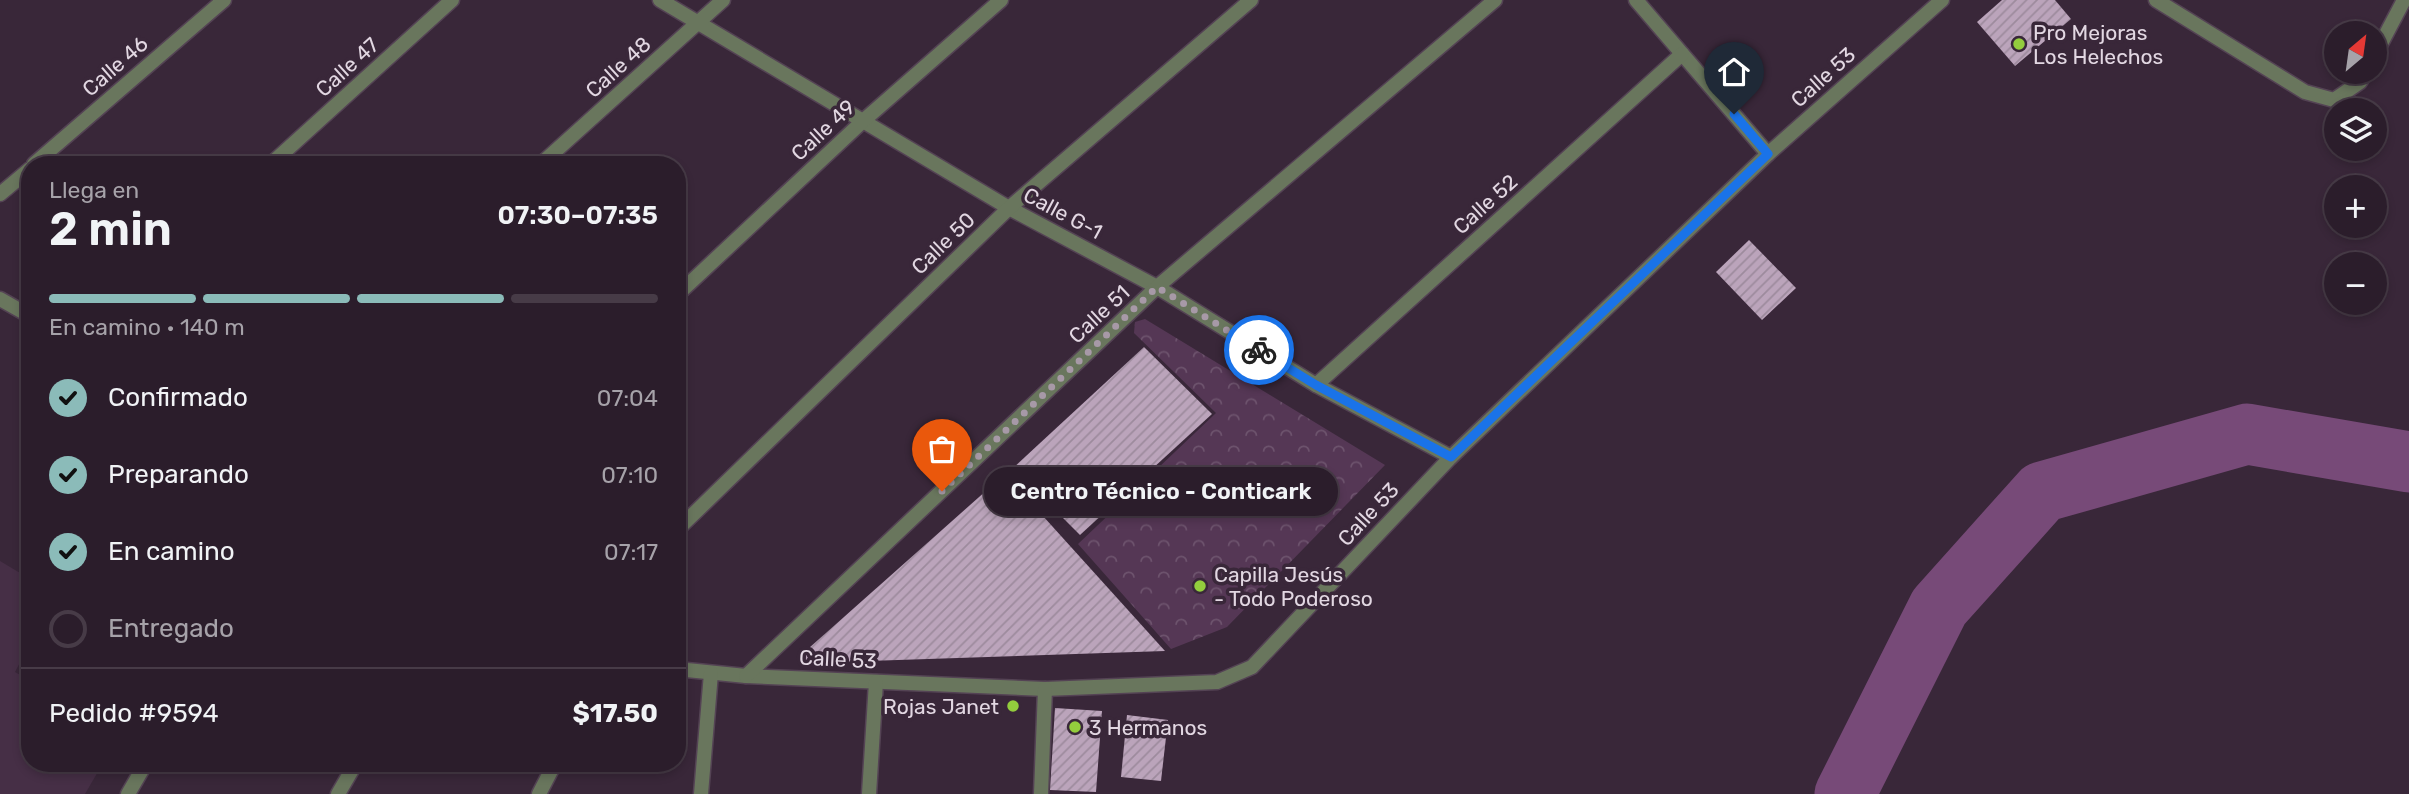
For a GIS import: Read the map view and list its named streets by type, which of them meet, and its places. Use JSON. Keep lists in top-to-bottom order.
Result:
{
  "streets": {
    "street": [
      "Calle 46",
      "Calle 47",
      "Calle 48",
      "Calle 53",
      "Calle 49",
      "Calle 52",
      "Calle G-1",
      "Calle 50",
      "Calle 51"
    ]
  },
  "crossings": [
    ["Calle 48", "Calle G-1"],
    ["Calle 53", "Calle G-1"],
    ["Calle 53", "Calle 51"],
    ["Calle 49", "Calle G-1"],
    ["Calle 52", "Calle G-1"],
    ["Calle G-1", "Calle 50"],
    ["Calle G-1", "Calle 51"]
  ],
  "places": [
    "Pro Mejoras Los Helechos",
    "Centro Técnico - Conticark",
    "Capilla Jesús - Todo Poderoso",
    "Rojas Janet",
    "3 Hermanos"
  ],
  "north": "top right",
  "page": {
    "map_buttons": ["+", "−"],
    "heading": ["2 min", "Llega en", "07:30–07:35"],
    "panel": ["Pedido #9594", "$17.50"],
    "bar": "En camino · 140 m",
    "list": [
      ["Confirmado", "07:04"],
      ["Preparando", "07:10"],
      ["En camino", "07:17"],
      "Entregado"
    ],
    "bubble": "Centro Técnico - Conticark"
  }
}
